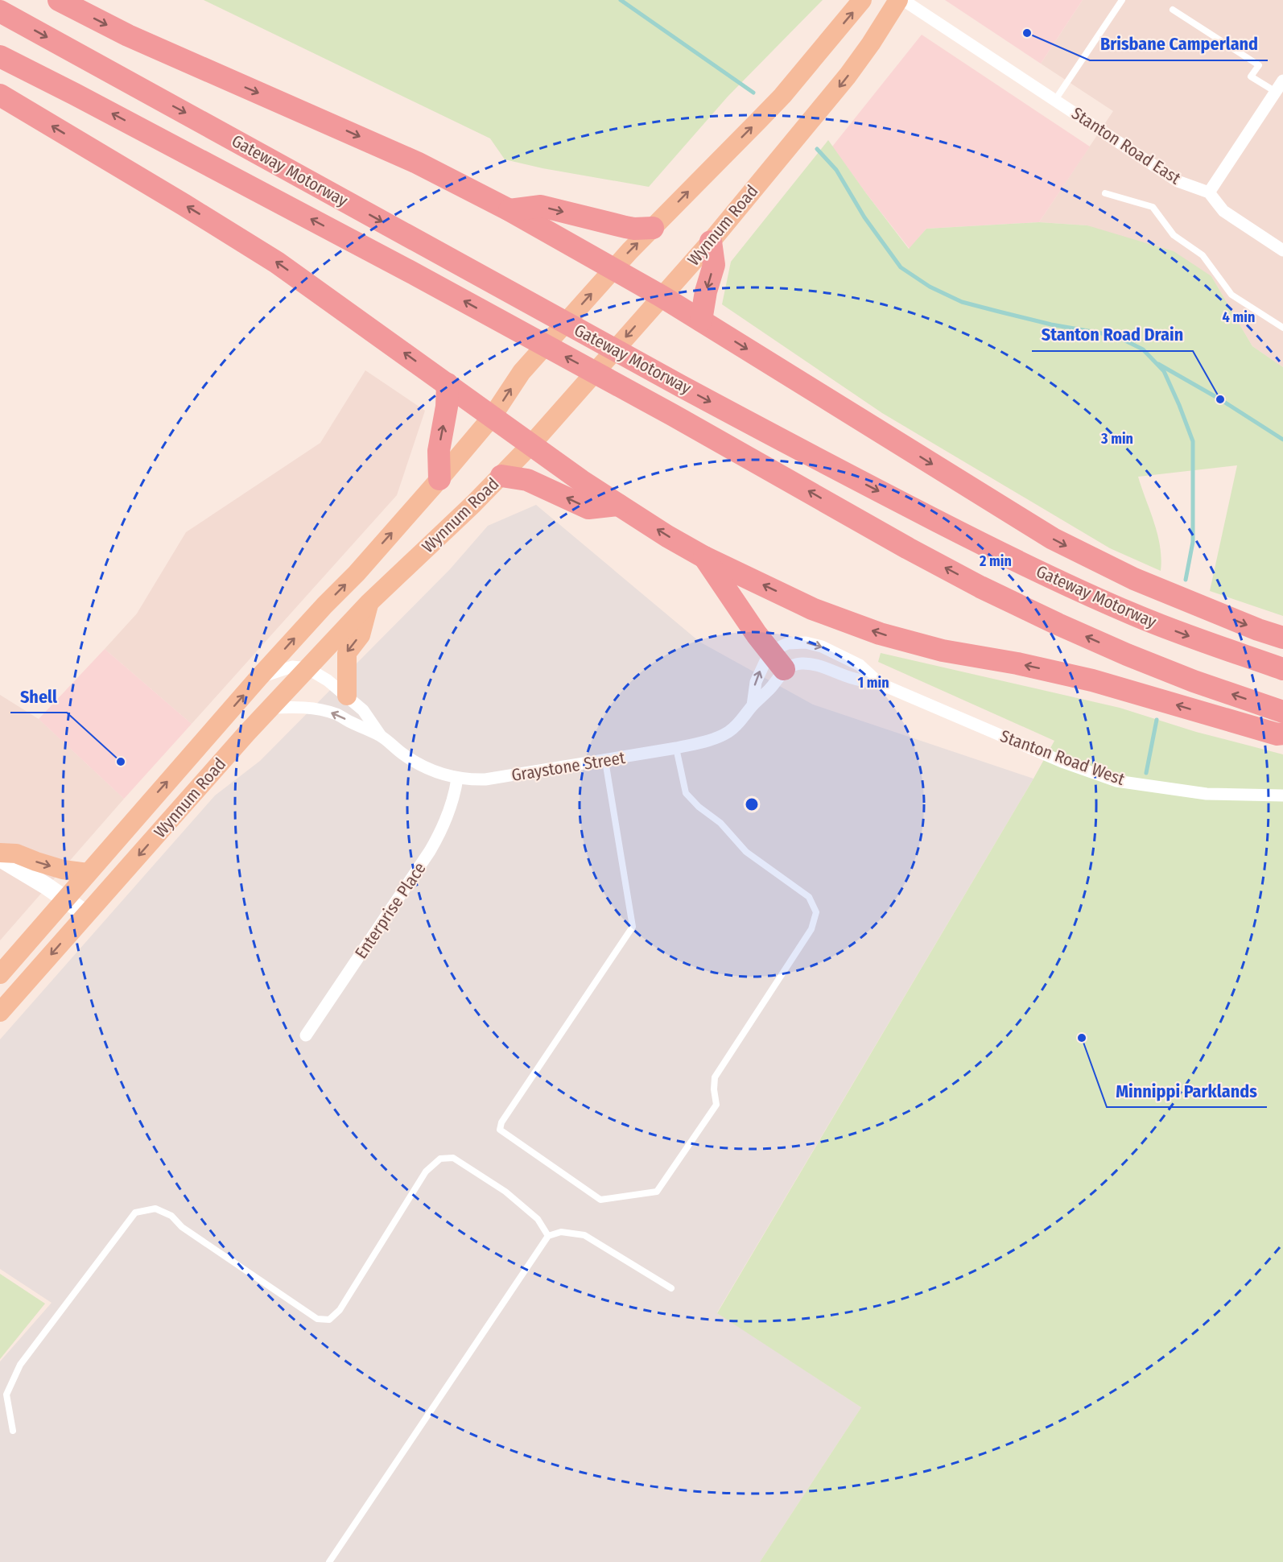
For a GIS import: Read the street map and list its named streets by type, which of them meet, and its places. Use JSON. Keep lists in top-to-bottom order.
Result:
{
  "streets": {
    "highway": ["Gateway Motorway"],
    "main road": ["Wynnum Road"],
    "street": [
      "Stanton Road East",
      "Stanton Road West",
      "Graystone Street",
      "Enterprise Place"
    ]
  },
  "crossings": [
    ["Wynnum Road", "Graystone Street"],
    ["Stanton Road West", "Graystone Street"],
    ["Graystone Street", "Enterprise Place"]
  ],
  "places": [
    "Brisbane Camperland",
    "Stanton Road Drain",
    "Shell",
    "Minnippi Parklands"
  ],
  "rings": [
    "4 min",
    "3 min",
    "2 min",
    "1 min"
  ]
}
